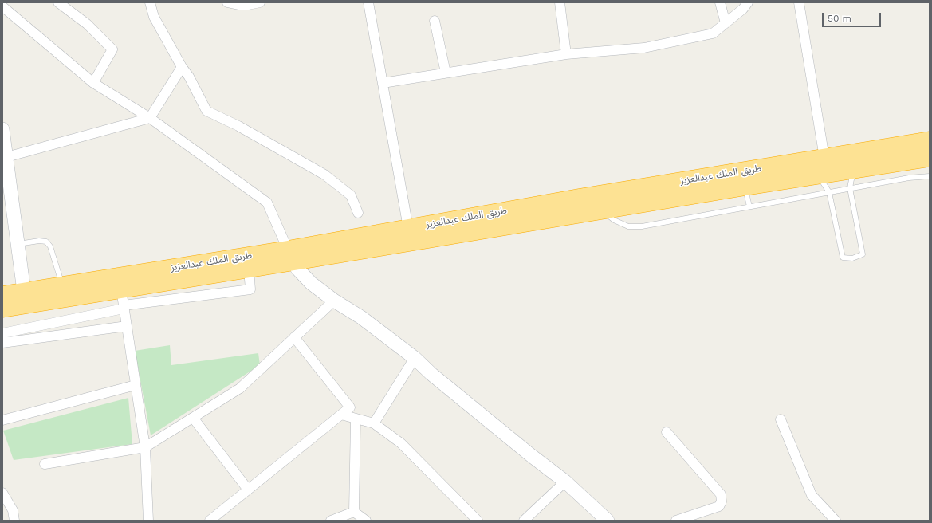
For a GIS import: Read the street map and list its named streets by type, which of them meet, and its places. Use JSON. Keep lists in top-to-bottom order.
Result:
{
  "streets": {
    "highway": ["طريق الملك عبدالعزيز"]
  },
  "scale_bar": "50 m"
}
